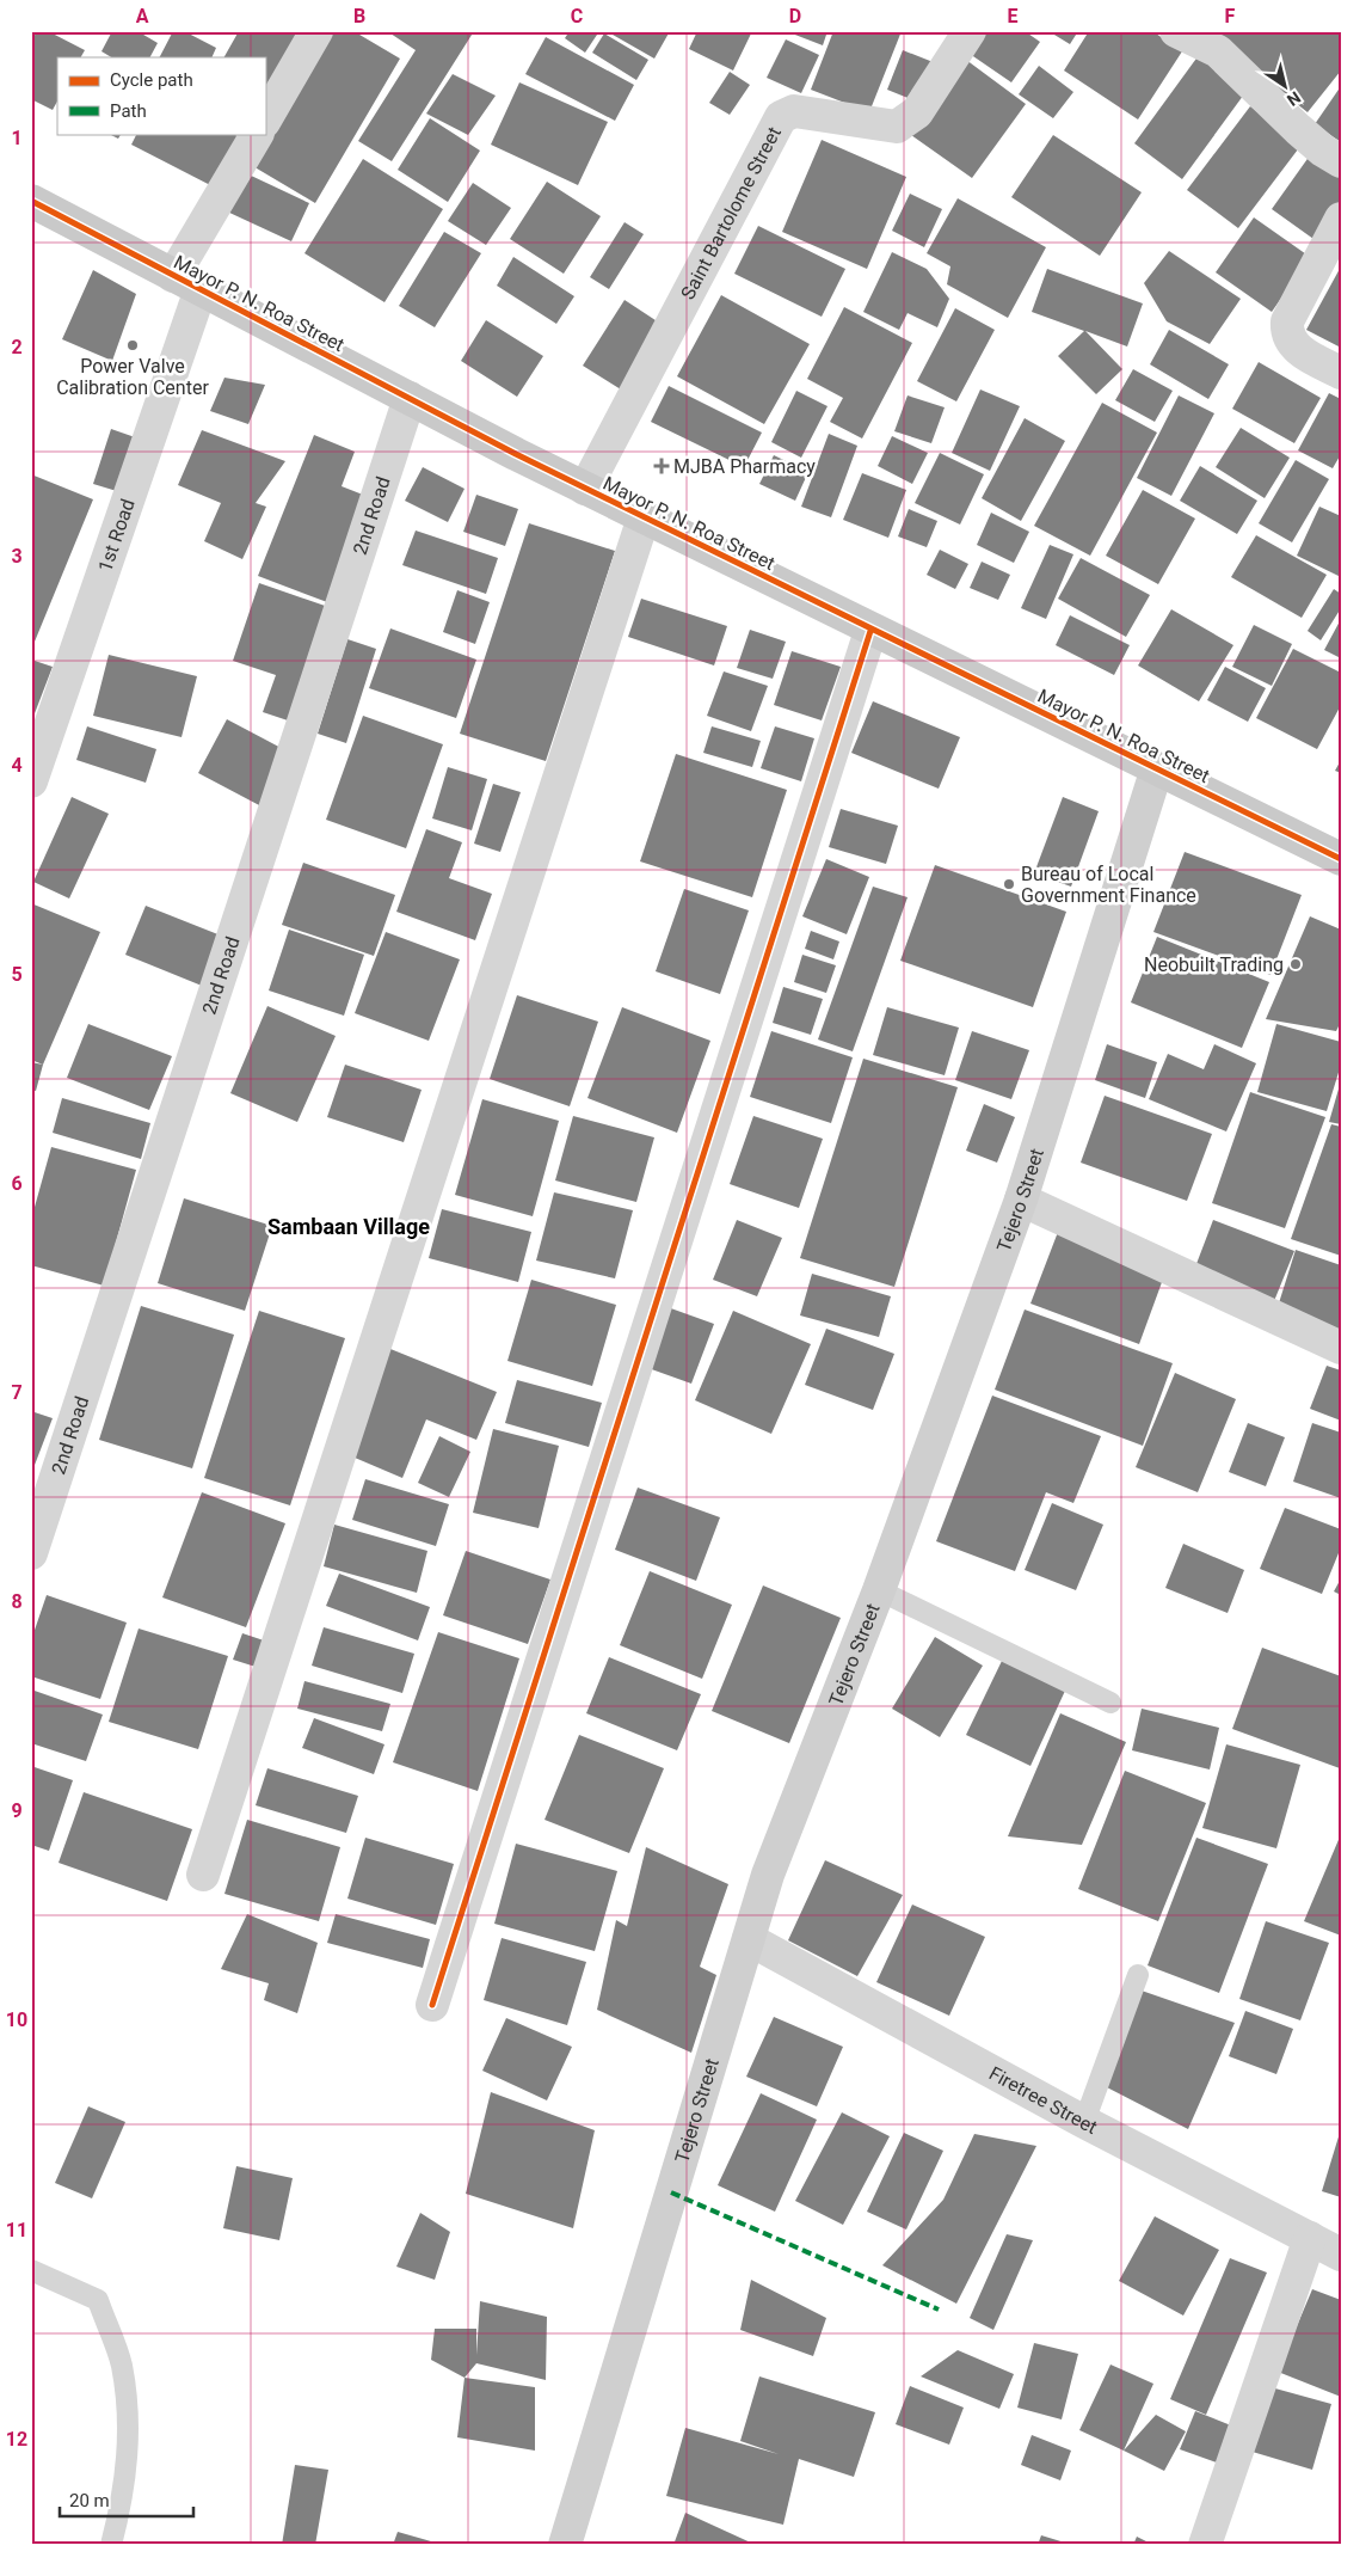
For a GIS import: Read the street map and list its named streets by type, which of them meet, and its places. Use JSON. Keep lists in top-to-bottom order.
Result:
{
  "streets": {
    "main road": ["Mayor P. N. Roa Street", "Tejero Street"],
    "street": [
      "Saint Bartolome Street",
      "2nd Road",
      "1st Road",
      "Firetree Street"
    ]
  },
  "crossings": [
    ["Saint Bartolome Street", "Mayor P. N. Roa Street"],
    ["Mayor P. N. Roa Street", "2nd Road"],
    ["Mayor P. N. Roa Street", "1st Road"],
    ["Mayor P. N. Roa Street", "Tejero Street"],
    ["Tejero Street", "Firetree Street"]
  ],
  "districts": ["Sambaan Village"],
  "places": {
    "other": ["Power Valve Calibration Center", "Bureau of Local Government Finance", "Neobuilt Trading"],
    "health": ["MJBA Pharmacy"]
  },
  "legend": ["Cycle path", "Path"],
  "scale_bar": "20 m",
  "north": "bottom right",
  "grid": {
    "columns": [
      "A",
      "B",
      "C",
      "D",
      "E",
      "F"
    ],
    "rows": [
      "1",
      "2",
      "3",
      "4",
      "5",
      "6",
      "7",
      "8",
      "9",
      "10",
      "11",
      "12"
    ]
  }
}
